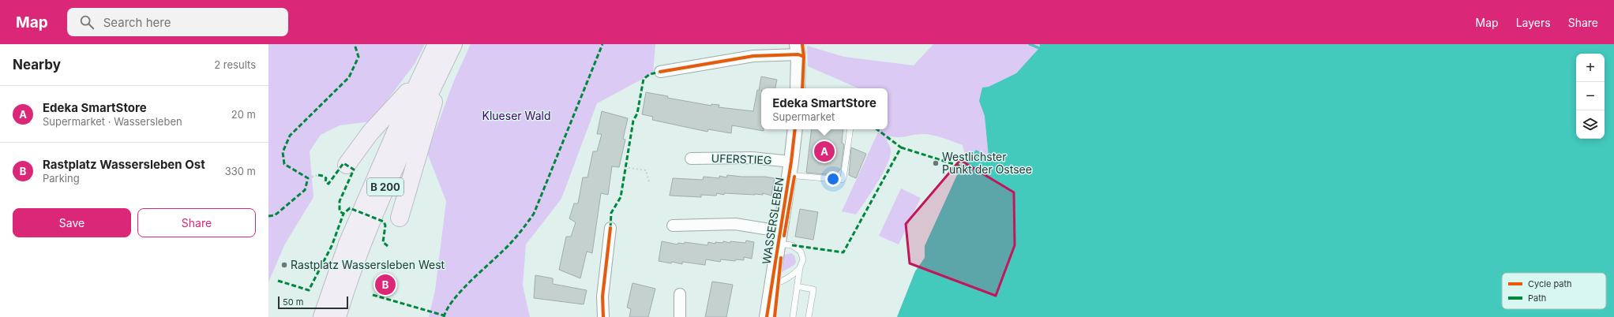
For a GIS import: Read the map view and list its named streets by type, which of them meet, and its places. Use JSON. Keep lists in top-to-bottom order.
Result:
{
  "streets": {
    "highway": ["B 200"],
    "street": ["UFERSTIEG", "WASSERSLEBEN"]
  },
  "crossings": [
    ["UFERSTIEG", "WASSERSLEBEN"]
  ],
  "parks": ["Klueser Wald"],
  "places": ["Westlichster Punkt der Ostsee", "Rastplatz Wassersleben West"],
  "legend": ["Cycle path", "Path"],
  "scale_bar": "50 m",
  "page": {
    "header": "Map",
    "search": "Search here",
    "nav": ["Map", "Layers", "Share"],
    "heading": ["Nearby", "2 results"],
    "map_buttons": ["+", "−"],
    "list": [
      {
        "mark": "A",
        "name": "Edeka SmartStore",
        "note": "Supermarket · Wassersleben",
        "value": "20 m"
      },
      {
        "mark": "B",
        "name": "Rastplatz Wassersleben Ost",
        "note": "Parking",
        "value": "330 m"
      }
    ],
    "popup": ["Edeka SmartStore", "Supermarket"],
    "pins": ["A", "B"],
    "buttons": ["Save", "Share"],
    "scale": "50 m"
  }
}
